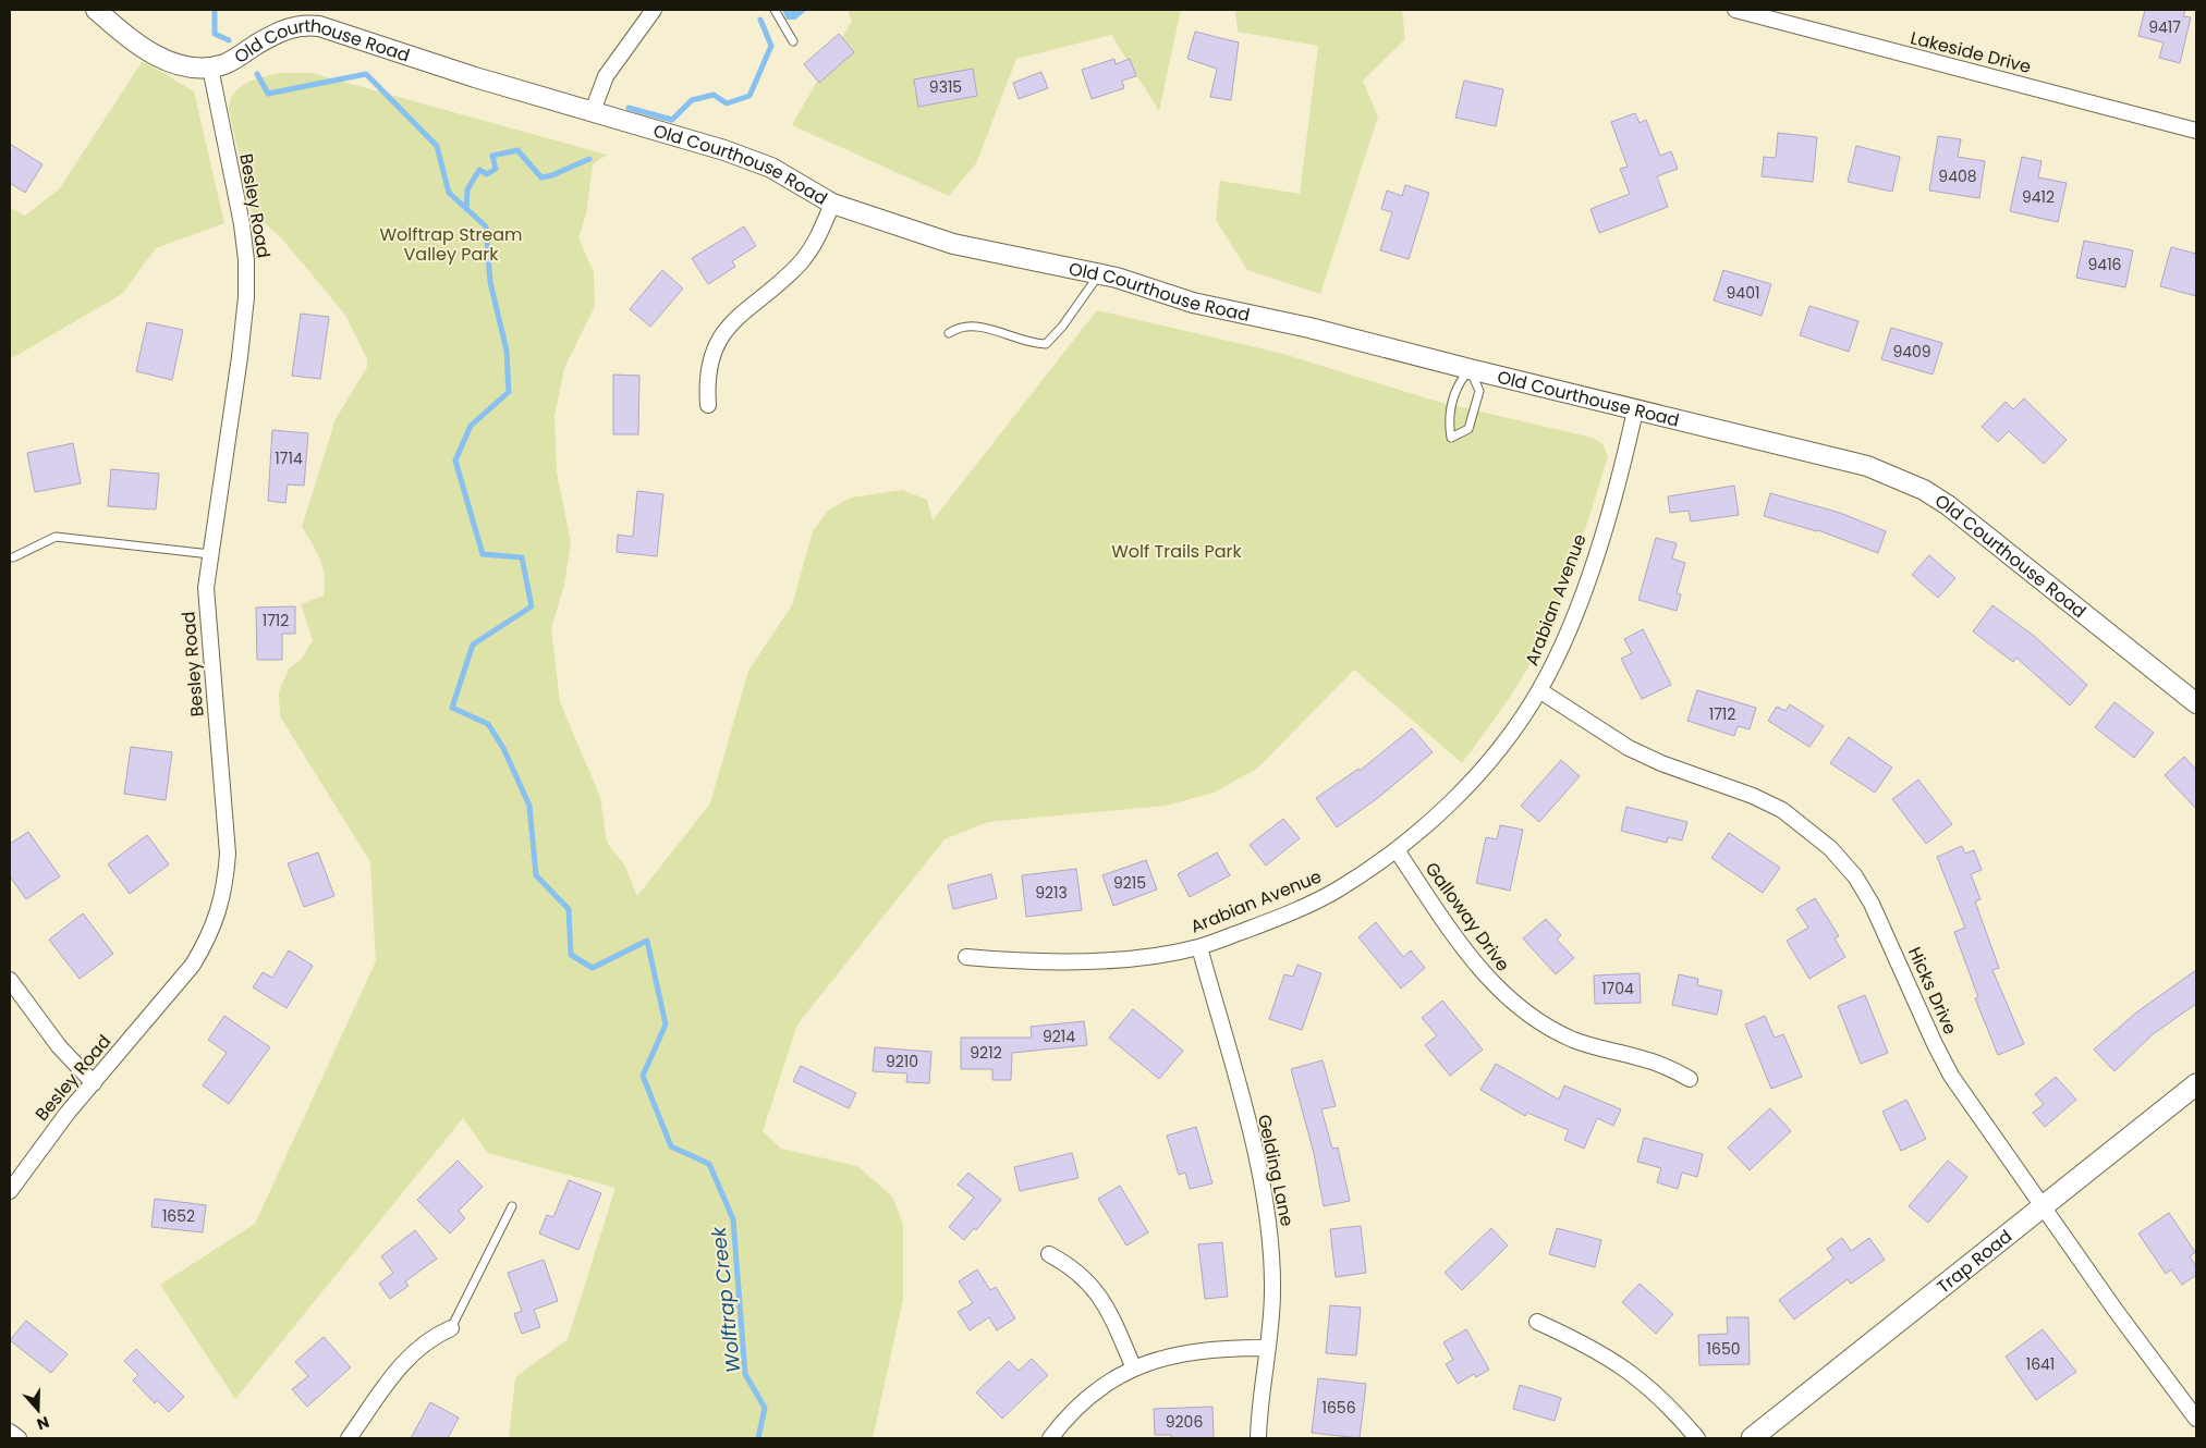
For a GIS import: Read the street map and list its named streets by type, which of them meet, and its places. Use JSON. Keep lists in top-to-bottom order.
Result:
{
  "streets": {
    "main road": ["Trap Road"],
    "street": [
      "Lakeside Drive",
      "Old Courthouse Road",
      "Besley Road",
      "Arabian Avenue",
      "Galloway Drive",
      "Hicks Drive",
      "Gelding Lane"
    ]
  },
  "crossings": [
    ["Old Courthouse Road", "Besley Road"],
    ["Old Courthouse Road", "Arabian Avenue"],
    ["Arabian Avenue", "Galloway Drive"],
    ["Arabian Avenue", "Hicks Drive"],
    ["Arabian Avenue", "Gelding Lane"],
    ["Hicks Drive", "Trap Road"]
  ],
  "water": ["Wolftrap Creek"],
  "parks": ["Wolftrap Stream Valley Park", "Wolf Trails Park"],
  "house_numbers": [
    "9417",
    "9315",
    "9408",
    "9412",
    "9416",
    "9401",
    "9409",
    "1714",
    "1712",
    "1712",
    "9215",
    "9213",
    "1704",
    "9214",
    "9212",
    "9210",
    "1652",
    "1650",
    "1641",
    "1656",
    "9206"
  ],
  "north": "bottom"
}
